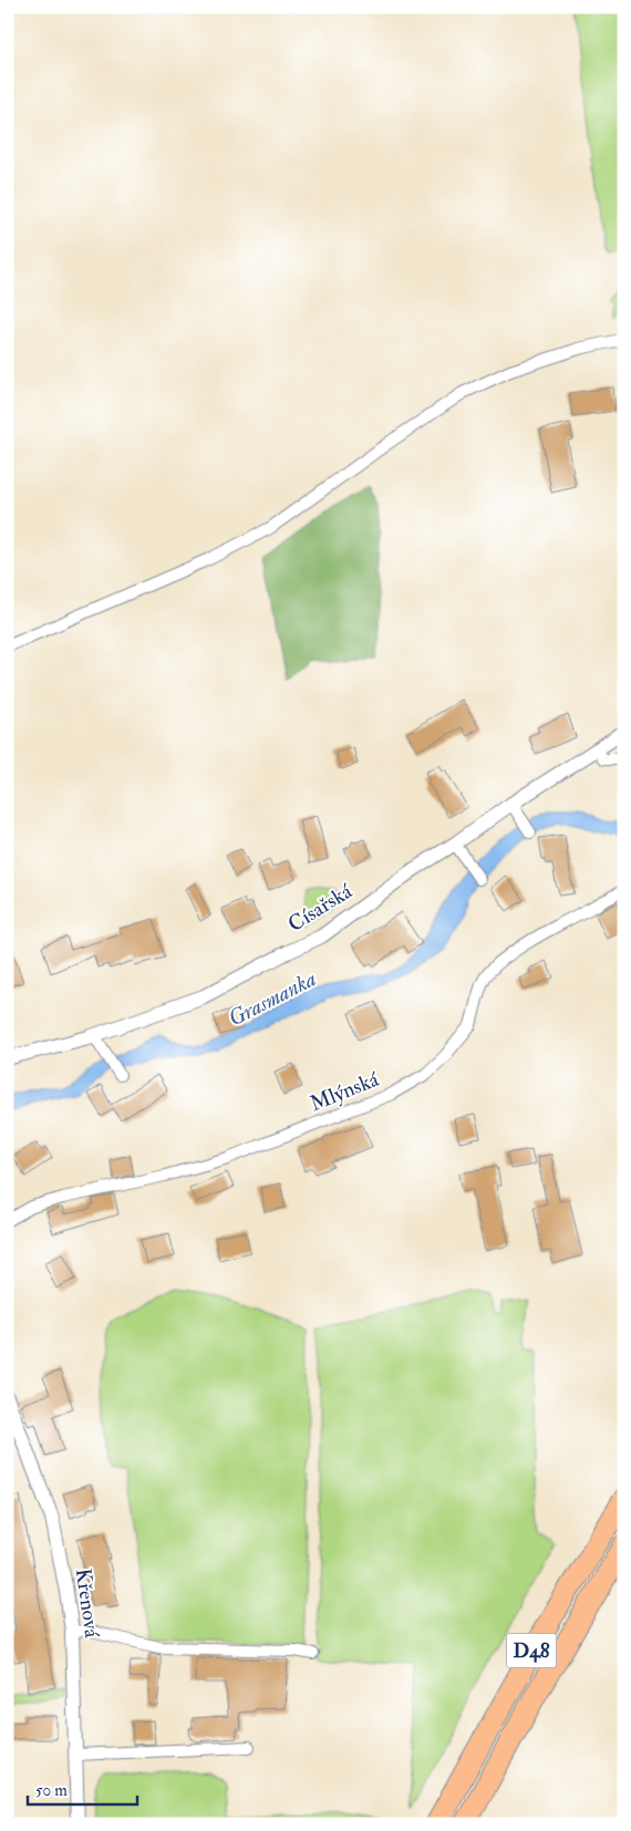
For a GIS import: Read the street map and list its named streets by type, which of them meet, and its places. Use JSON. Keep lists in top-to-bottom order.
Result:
{
  "streets": {
    "highway": ["D48"],
    "street": ["Císařská", "Mlýnská", "Křenová"]
  },
  "water": ["Grasmanka"],
  "scale_bar": "50 m"
}
